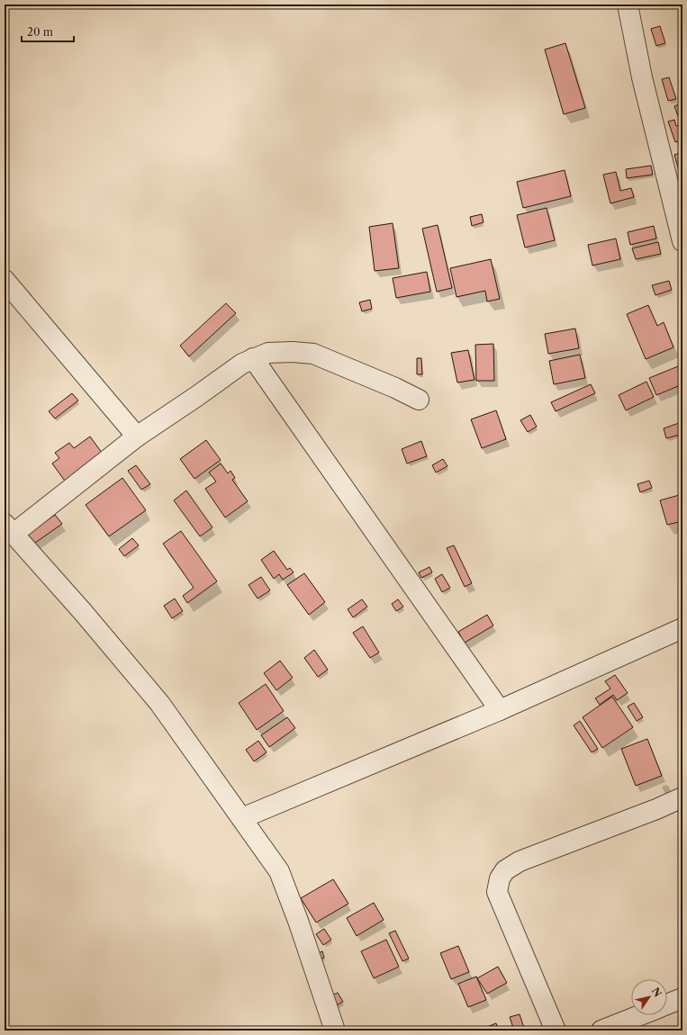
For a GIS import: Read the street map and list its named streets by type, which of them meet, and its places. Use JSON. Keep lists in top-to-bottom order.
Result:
{
  "scale_bar": "20 m",
  "north": "top right"
}
